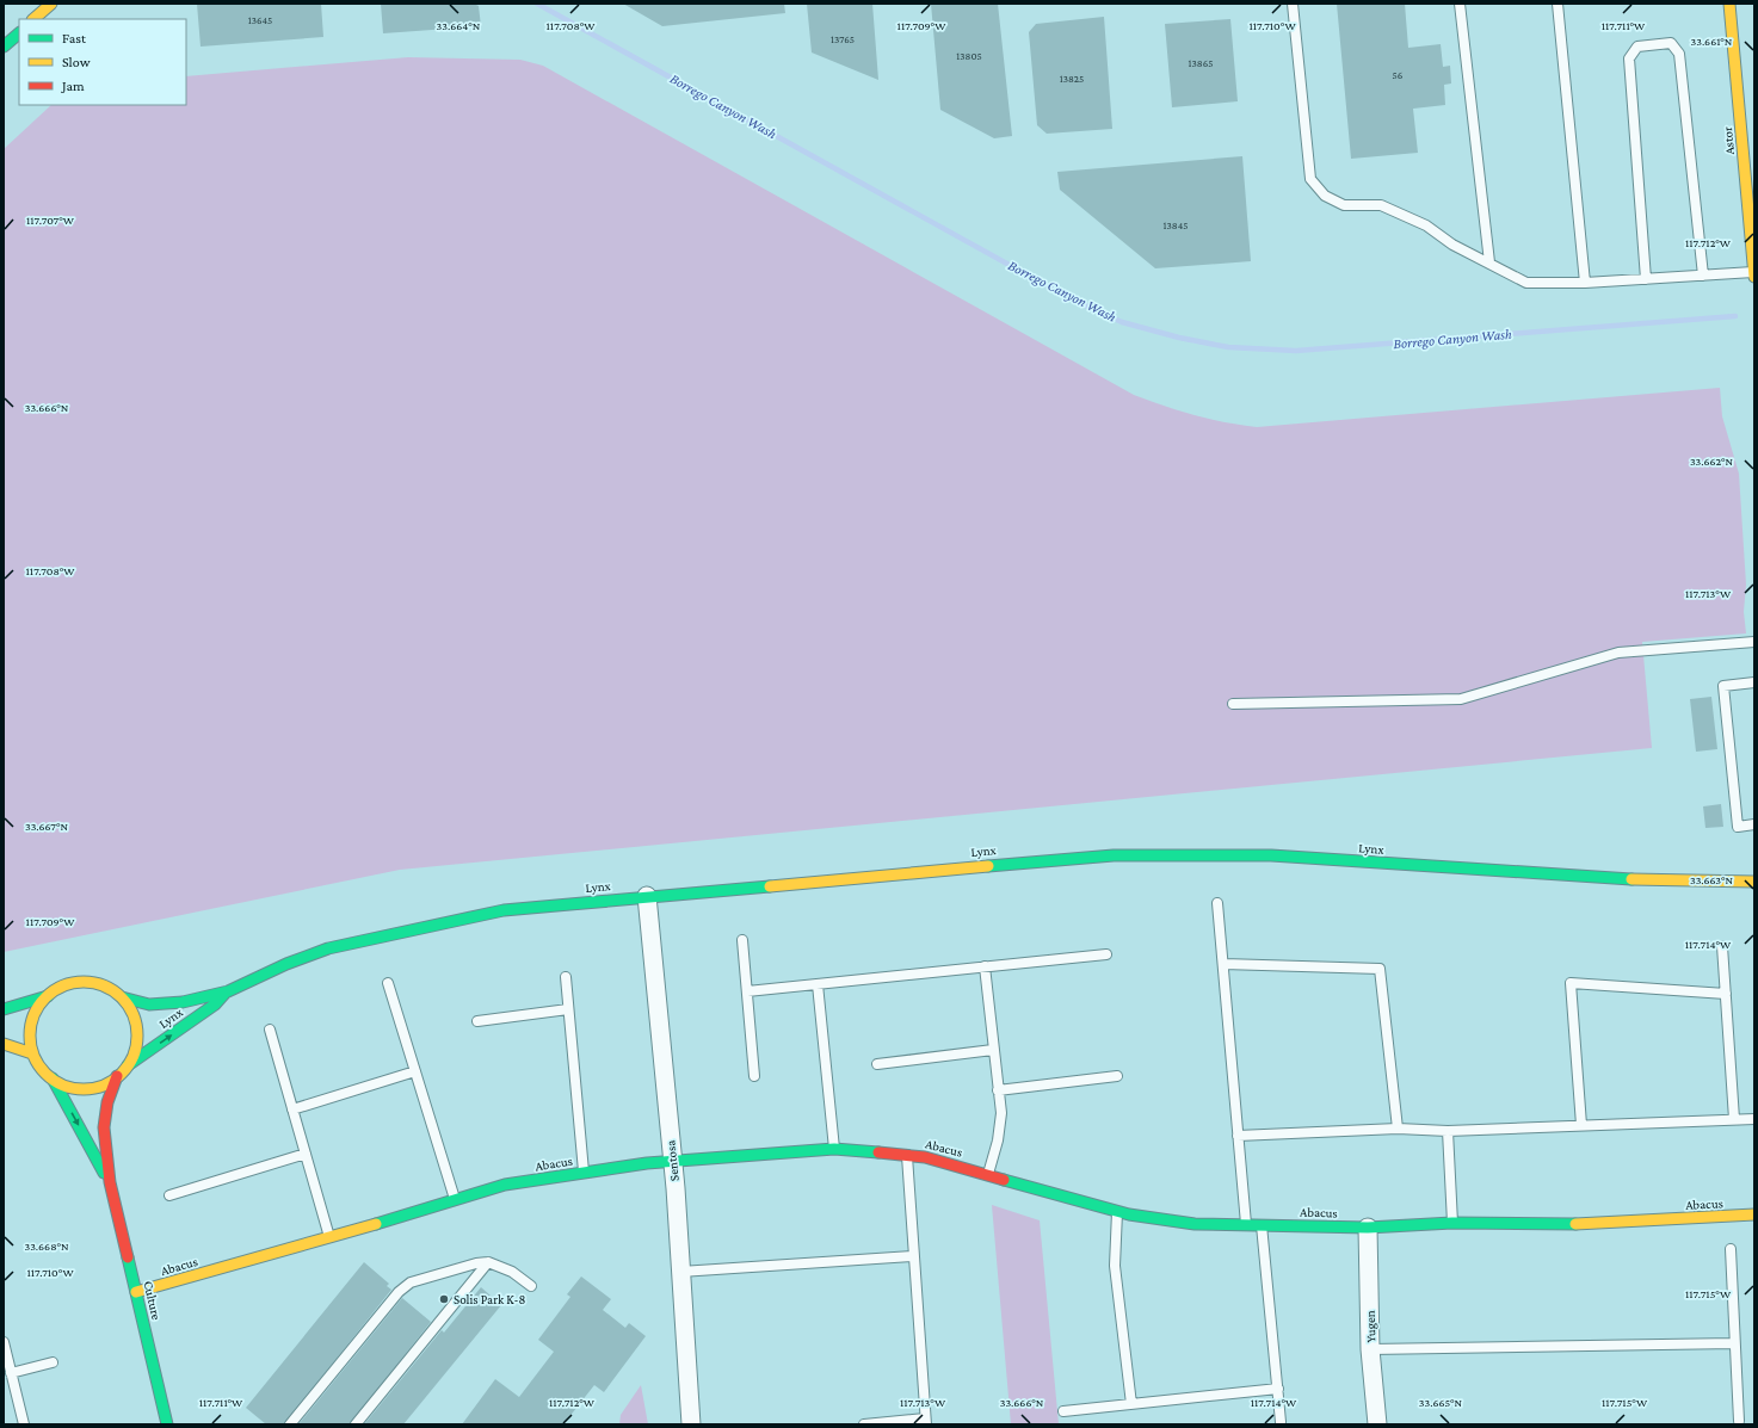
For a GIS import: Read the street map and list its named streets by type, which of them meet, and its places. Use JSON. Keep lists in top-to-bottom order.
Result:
{
  "streets": {
    "street": [
      "Astor",
      "Lynx",
      "Abacus",
      "Sentosa",
      "Culture",
      "Yugen"
    ]
  },
  "crossings": [
    ["Lynx", "Sentosa"],
    ["Lynx", "Culture"],
    ["Abacus", "Sentosa"],
    ["Abacus", "Culture"],
    ["Abacus", "Yugen"]
  ],
  "water": ["Borrego Canyon Wash"],
  "places": ["Solis Park K-8"],
  "house_numbers": [
    "13645",
    "13765",
    "13805",
    "13865",
    "56",
    "13825",
    "13845"
  ],
  "legend": ["Fast", "Slow", "Jam"],
  "coordinates": [
    "33.664°N",
    "117.708°W",
    "117.709°W",
    "117.711°W",
    "117.710°W",
    "33.661°N",
    "117.707°W",
    "117.712°W",
    "33.666°N",
    "33.662°N",
    "117.713°W",
    "33.667°N",
    "33.663°N",
    "117.714°W",
    "33.668°N",
    "117.715°W",
    "33.665°N"
  ]
}
